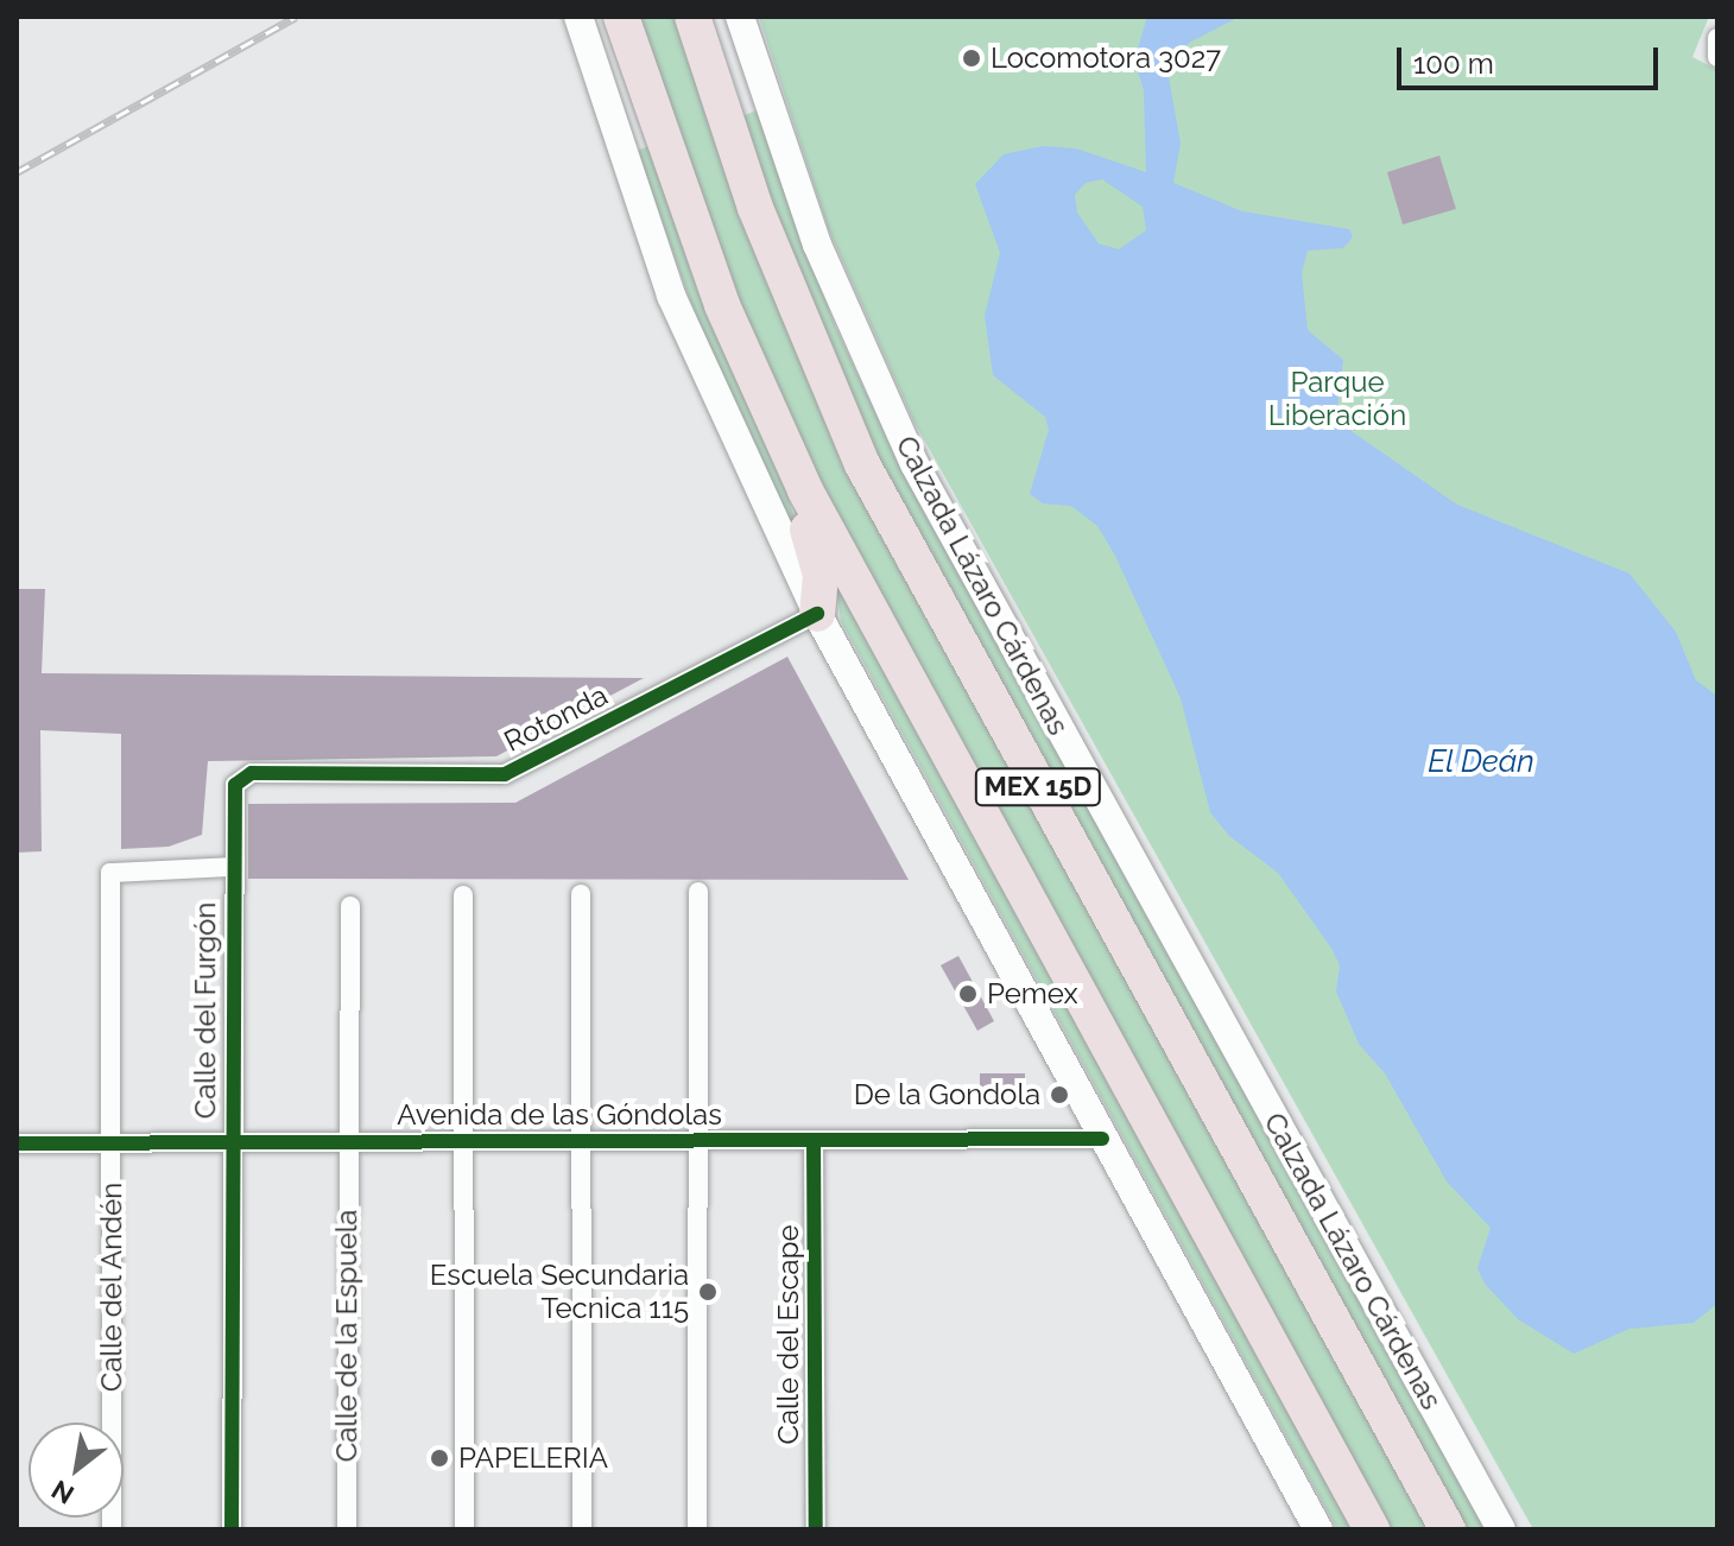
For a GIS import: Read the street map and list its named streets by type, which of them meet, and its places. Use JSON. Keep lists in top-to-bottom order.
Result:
{
  "streets": {
    "highway": ["Calzada Lázaro Cárdenas", "MEX 15D"],
    "street": [
      "Rotonda",
      "Calle del Furgón",
      "Avenida de las Góndolas",
      "Calle del Andén",
      "Calle del Escape",
      "Calle de la Espuela"
    ]
  },
  "crossings": [
    ["Rotonda", "Calle del Furgón"],
    ["Calle del Furgón", "Avenida de las Góndolas"],
    ["Calle del Furgón", "Calle del Andén"],
    ["Avenida de las Góndolas", "Calle del Andén"],
    ["Avenida de las Góndolas", "Calle del Escape"],
    ["Avenida de las Góndolas", "Calle de la Espuela"]
  ],
  "water": ["El Deán"],
  "parks": ["Parque Liberación"],
  "places": [
    "Locomotora 3027",
    "Pemex",
    "De la Gondola",
    "Escuela Secundaria Tecnica 115",
    "PAPELERIA"
  ],
  "scale_bar": "100 m",
  "north": "bottom left"
}
